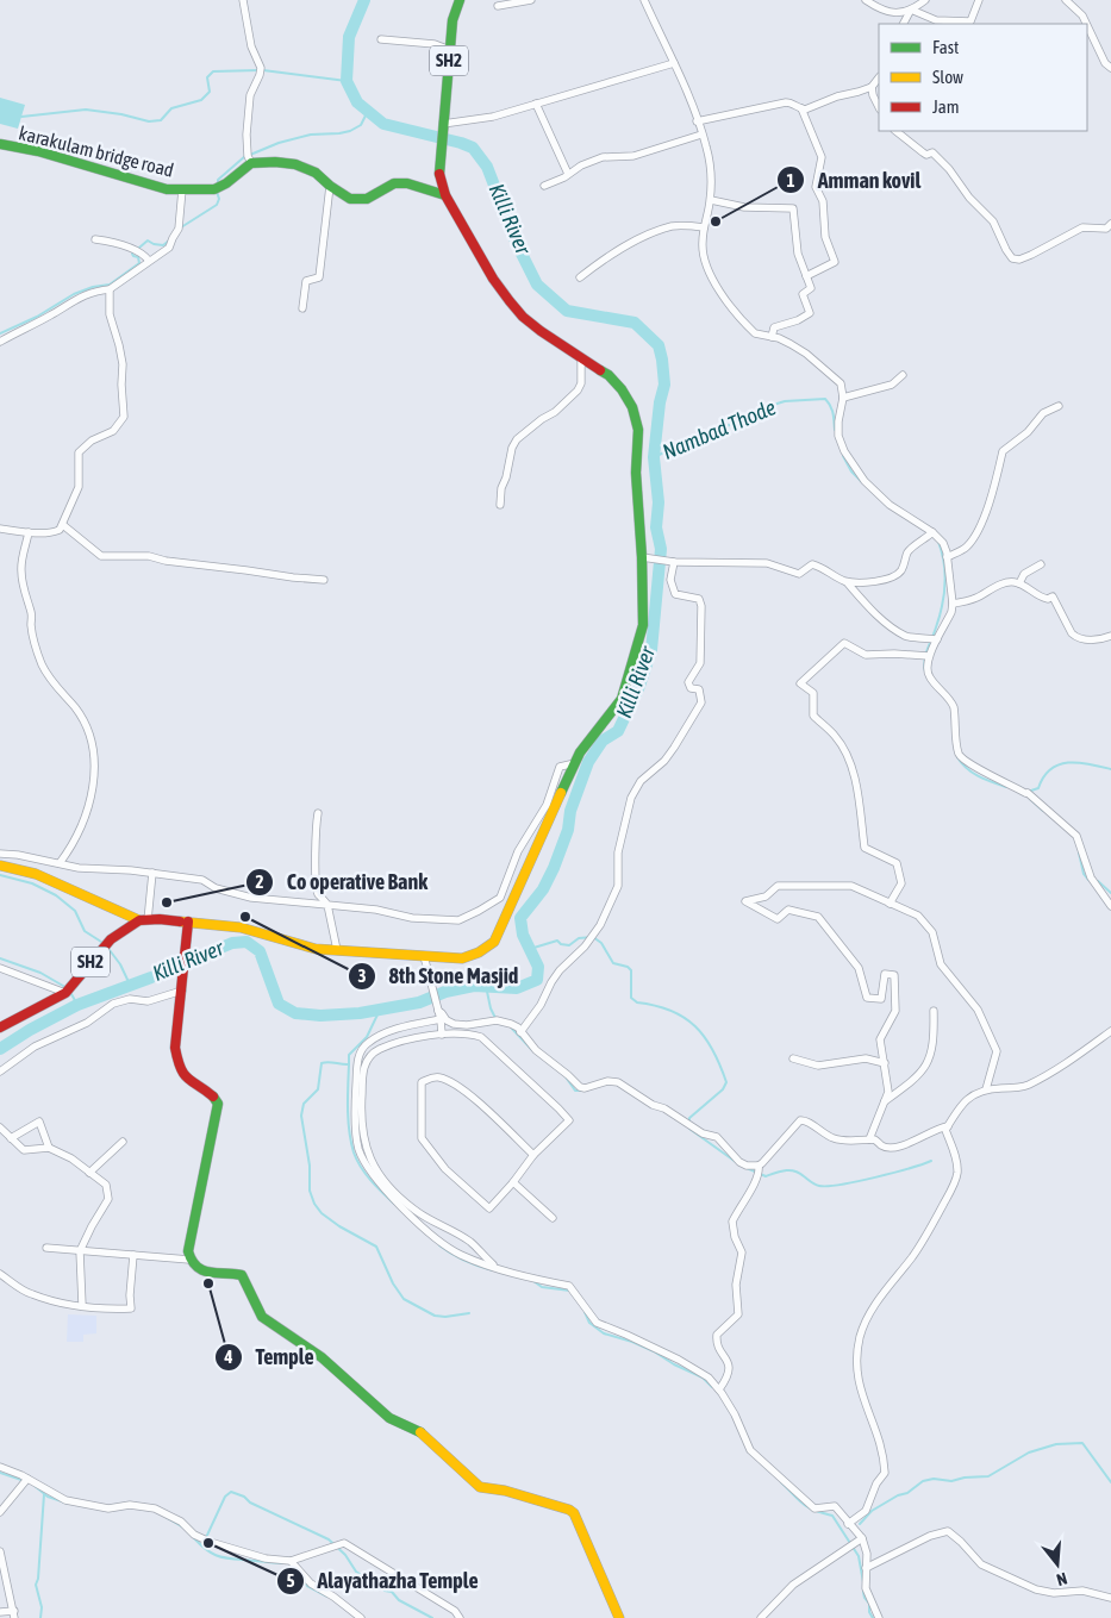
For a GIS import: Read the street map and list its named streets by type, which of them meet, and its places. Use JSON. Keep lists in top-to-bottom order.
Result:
{
  "streets": {
    "main road": ["SH2", "karakulam bridge road"]
  },
  "water": ["Killi River", "Nambad Thode"],
  "places": [
    "Amman kovil",
    "Co operative Bank",
    "8th Stone Masjid",
    "Temple",
    "Alayathazha Temple"
  ],
  "legend": ["Fast", "Slow", "Jam"],
  "north": "bottom"
}
